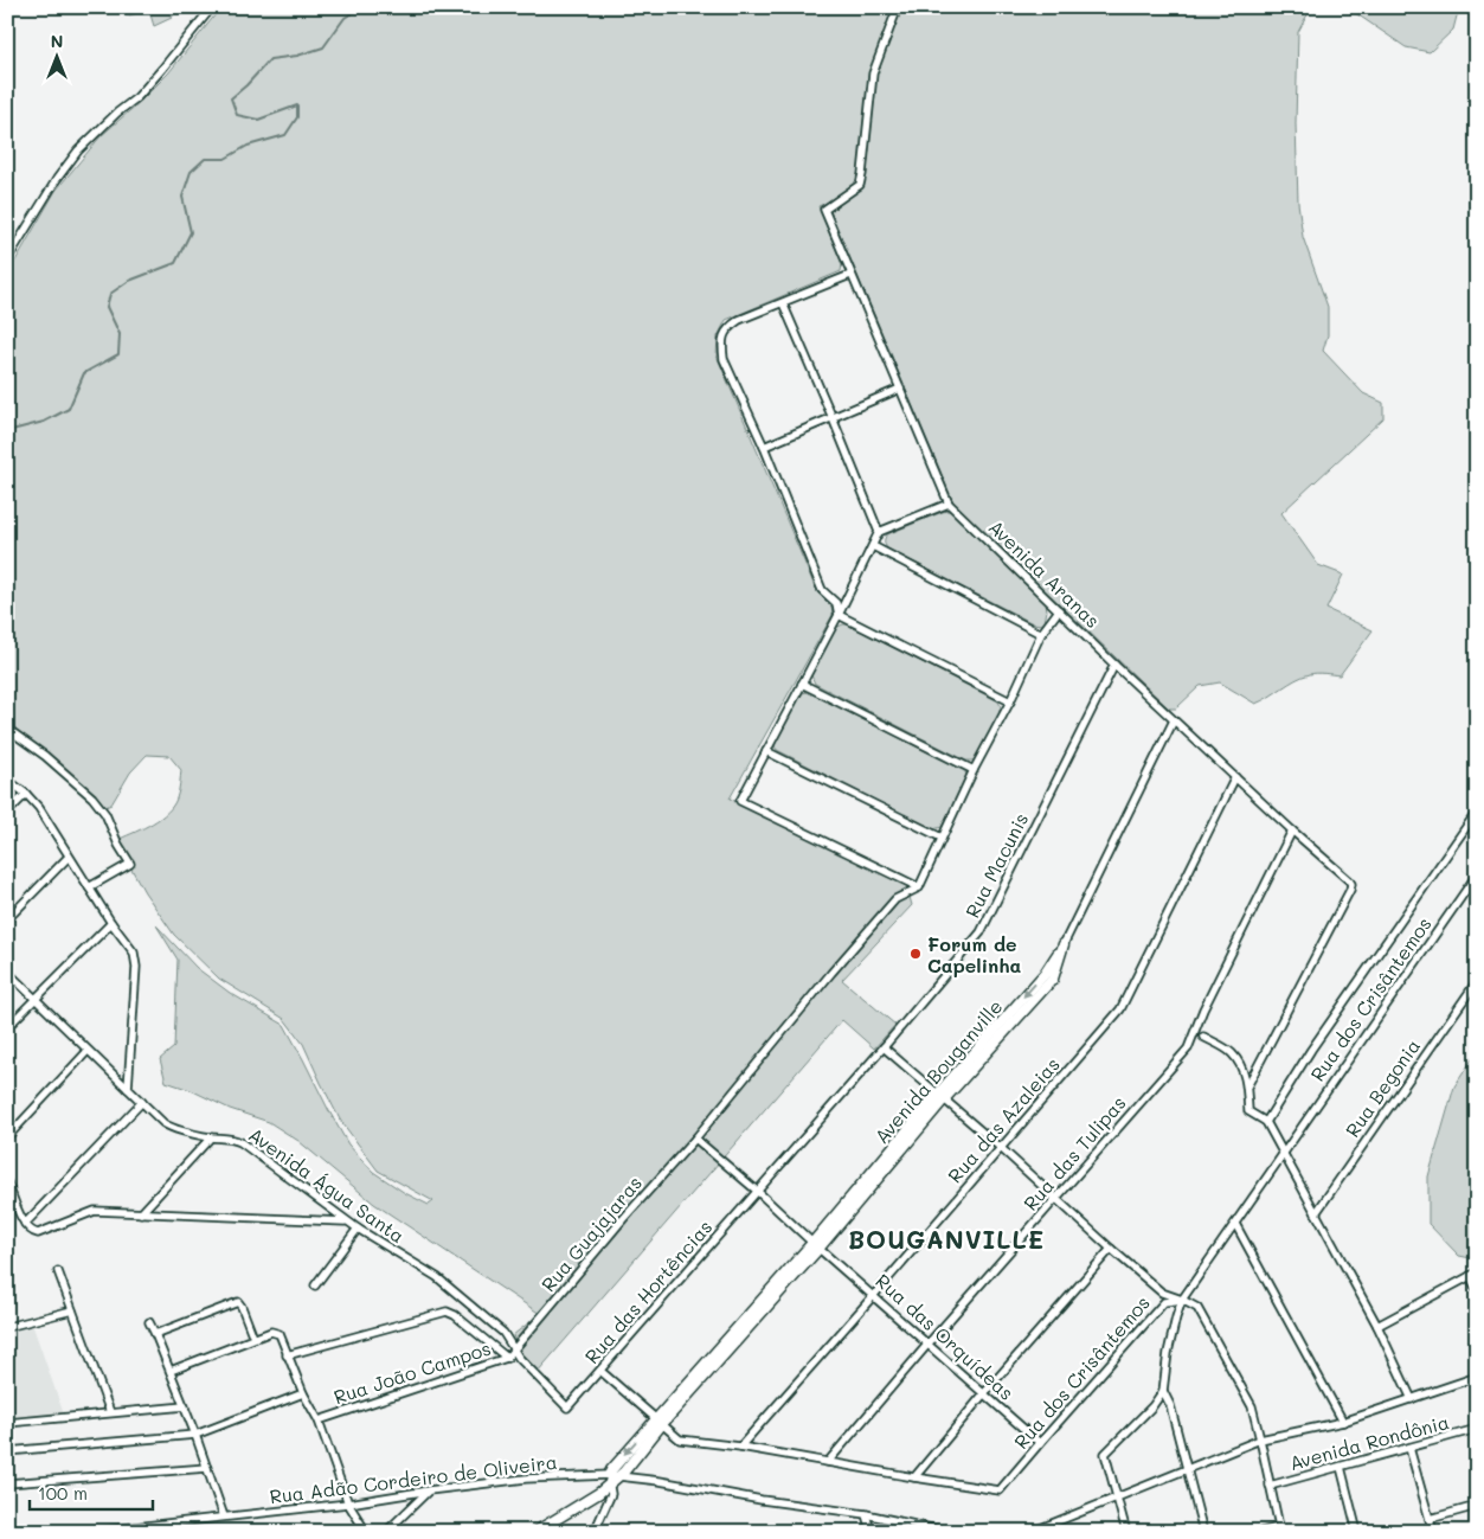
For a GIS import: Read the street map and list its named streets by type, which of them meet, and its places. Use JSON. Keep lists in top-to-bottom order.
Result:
{
  "streets": {
    "street": [
      "Avenida Aranas",
      "Rua Macunis",
      "Rua dos Crisântemos",
      "Avenida Bouganville",
      "Rua Begonia",
      "Rua das Azaleias",
      "Rua das Tulipas",
      "Avenida Água Santa",
      "Rua Guajajaras",
      "Rua das Hortências",
      "Rua das Orquídeas",
      "Rua João Campos",
      "Avenida Rondônia",
      "Rua Adão Cordeiro de Oliveira"
    ]
  },
  "crossings": [
    ["Avenida Aranas", "Rua Macunis"],
    ["Avenida Aranas", "Rua das Azaleias"],
    ["Avenida Aranas", "Rua das Tulipas"],
    ["Rua Macunis", "Rua das Hortências"],
    ["Rua Macunis", "Rua das Orquídeas"],
    ["Rua dos Crisântemos", "Avenida Bouganville"],
    ["Rua dos Crisântemos", "Rua das Azaleias"],
    ["Rua dos Crisântemos", "Rua das Tulipas"],
    ["Rua dos Crisântemos", "Rua das Hortências"],
    ["Rua dos Crisântemos", "Rua das Orquídeas"],
    ["Avenida Bouganville", "Rua das Orquídeas"],
    ["Avenida Bouganville", "Rua Adão Cordeiro de Oliveira"],
    ["Rua das Azaleias", "Rua das Orquídeas"],
    ["Rua das Tulipas", "Rua das Orquídeas"],
    ["Avenida Água Santa", "Rua Guajajaras"],
    ["Avenida Água Santa", "Rua das Hortências"],
    ["Avenida Água Santa", "Rua João Campos"],
    ["Rua Guajajaras", "Rua das Orquídeas"],
    ["Rua Guajajaras", "Rua João Campos"],
    ["Rua das Hortências", "Rua das Orquídeas"]
  ],
  "districts": ["BOUGANVILLE"],
  "places": ["Forum de Capelinha"],
  "scale_bar": "100 m",
  "north": "top"
}
